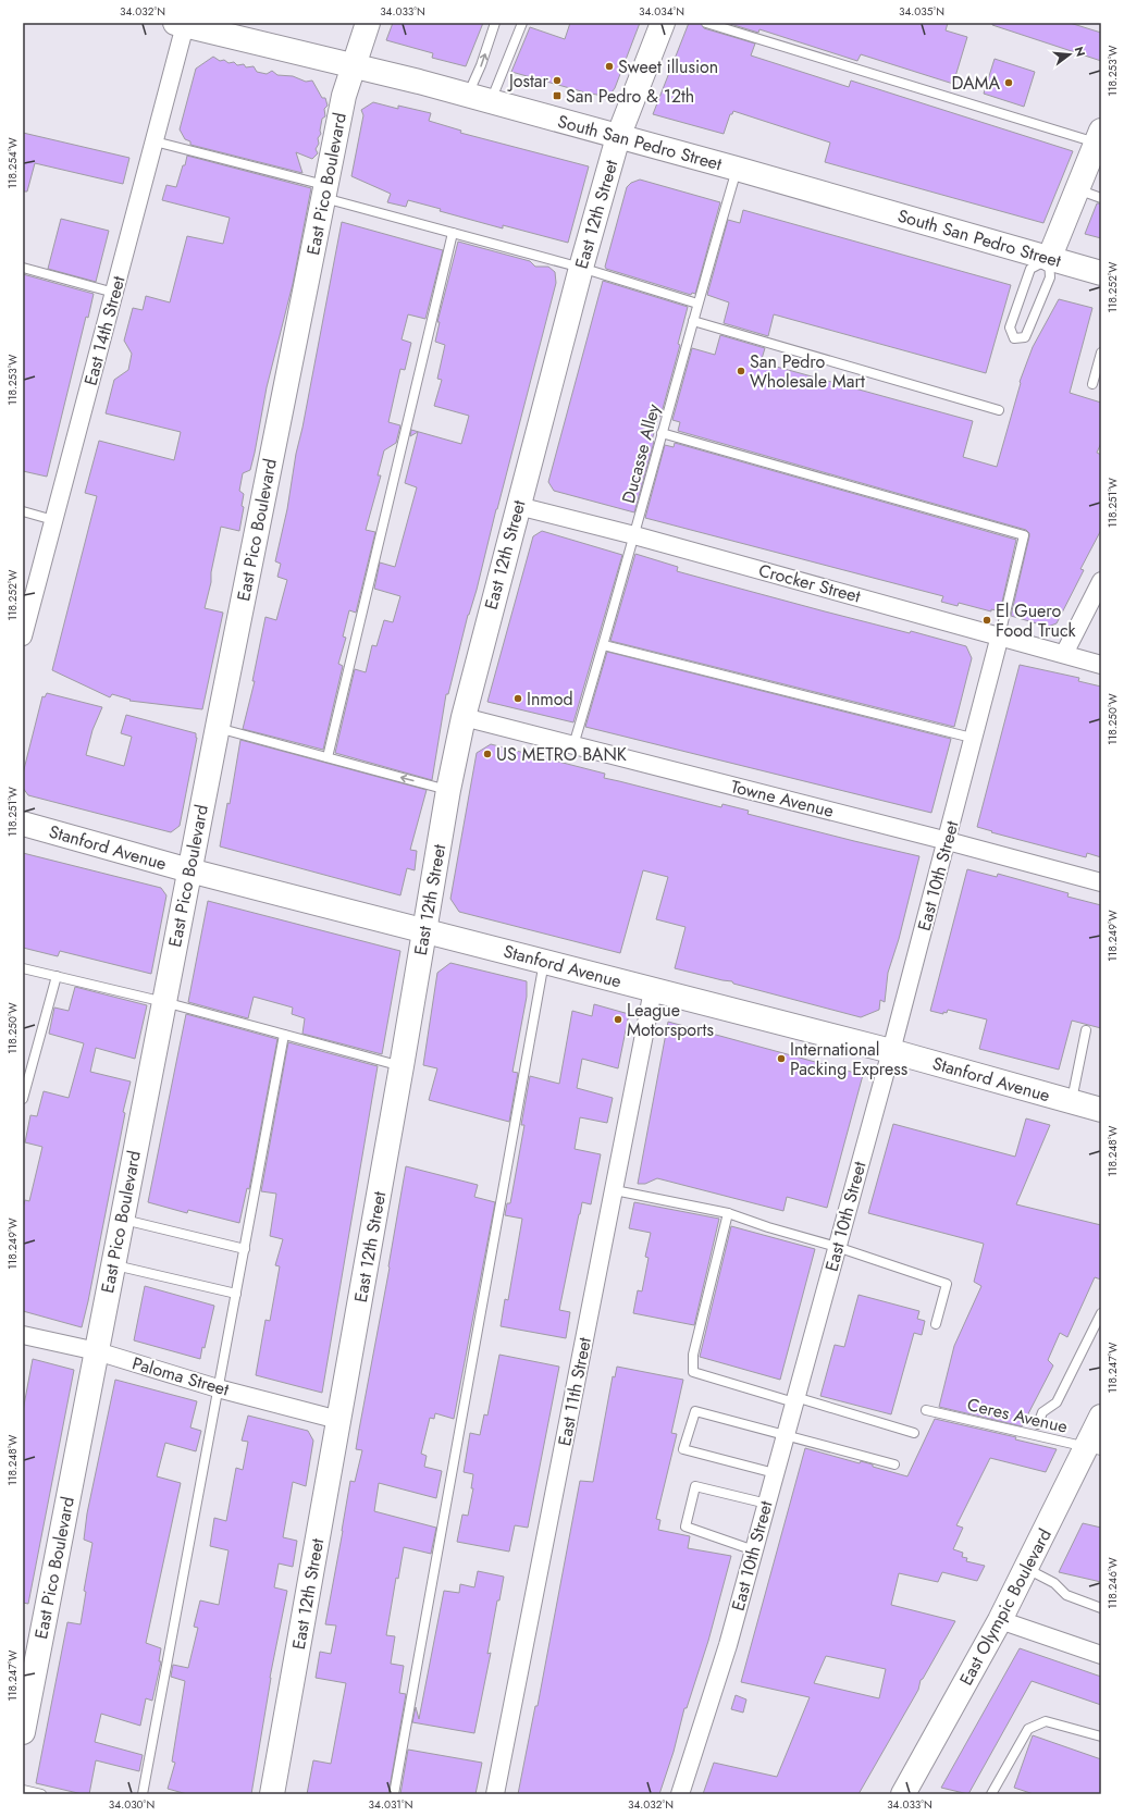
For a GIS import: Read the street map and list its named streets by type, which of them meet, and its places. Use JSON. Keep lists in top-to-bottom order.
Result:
{
  "streets": {
    "street": [
      "South San Pedro Street",
      "East Pico Boulevard",
      "East 12th Street",
      "East 14th Street",
      "Crocker Street",
      "Towne Avenue",
      "Stanford Avenue",
      "East 10th Street",
      "Paloma Street",
      "East 11th Street",
      "East Olympic Boulevard"
    ],
    "lane": ["Ducasse Alley", "Ceres Avenue"]
  },
  "crossings": [
    ["South San Pedro Street", "East Pico Boulevard"],
    ["South San Pedro Street", "East 12th Street"],
    ["South San Pedro Street", "East 14th Street"],
    ["South San Pedro Street", "Ducasse Alley"],
    ["East Pico Boulevard", "Stanford Avenue"],
    ["East Pico Boulevard", "Paloma Street"],
    ["East 12th Street", "Crocker Street"],
    ["East 12th Street", "Towne Avenue"],
    ["East 12th Street", "Stanford Avenue"],
    ["East 12th Street", "Paloma Street"],
    ["Ducasse Alley", "Crocker Street"],
    ["Ducasse Alley", "Towne Avenue"],
    ["Crocker Street", "East 10th Street"],
    ["Towne Avenue", "East 10th Street"],
    ["Stanford Avenue", "East 10th Street"],
    ["Stanford Avenue", "East 11th Street"],
    ["Ceres Avenue", "East Olympic Boulevard"]
  ],
  "places": {
    "other": [
      "Sweet illusion",
      "Jostar",
      "DAMA",
      "San Pedro Wholesale Mart",
      "El Guero Food Truck",
      "Inmod",
      "US METRO BANK",
      "League Motorsports",
      "International Packing Express"
    ],
    "transit": ["San Pedro & 12th"]
  },
  "north": "right",
  "coordinates": [
    "34.032°N",
    "34.033°N",
    "34.034°N",
    "34.035°N",
    "118.253°W",
    "118.254°W",
    "118.252°W",
    "118.251°W",
    "118.250°W",
    "118.249°W",
    "118.248°W",
    "118.247°W",
    "118.246°W",
    "34.030°N",
    "34.031°N"
  ]
}
